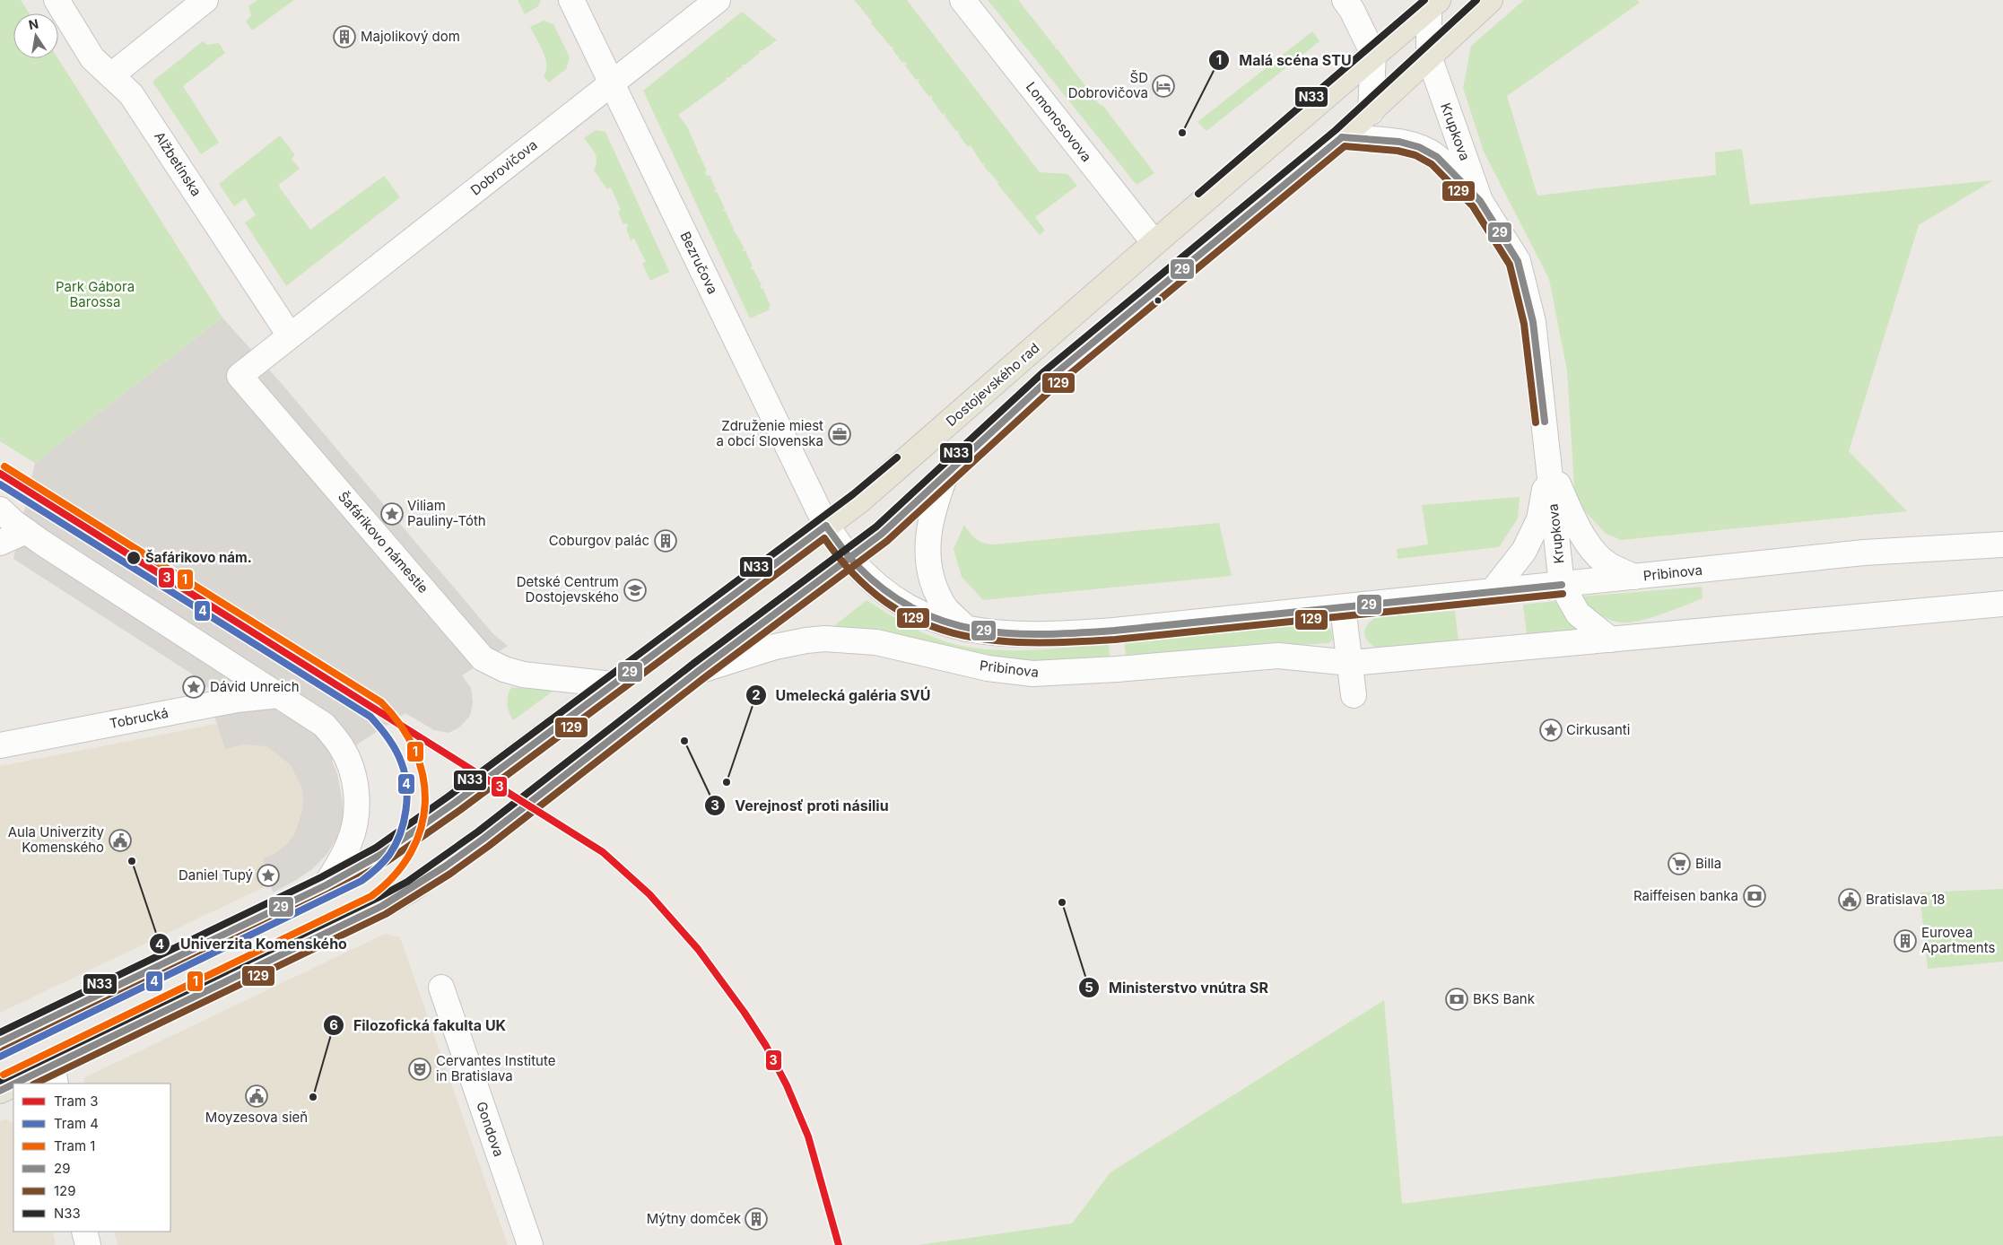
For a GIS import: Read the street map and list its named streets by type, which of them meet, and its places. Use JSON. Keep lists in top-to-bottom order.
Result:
{
  "streets": {
    "main road": ["Dostojevského rad"],
    "street": [
      "Lomonosovova",
      "Krupkova",
      "Alžbetínska",
      "Dobrovičova",
      "Bezručova",
      "Šafárikovo námestie",
      "Pribinova",
      "Tobrucká",
      "Gondova"
    ]
  },
  "crossings": [
    ["Lomonosovova", "Dostojevského rad"],
    ["Krupkova", "Dostojevského rad"],
    ["Krupkova", "Pribinova"],
    ["Alžbetínska", "Dobrovičova"],
    ["Alžbetínska", "Šafárikovo námestie"],
    ["Dobrovičova", "Bezručova"],
    ["Dobrovičova", "Šafárikovo námestie"],
    ["Bezručova", "Dostojevského rad"],
    ["Bezručova", "Pribinova"],
    ["Dostojevského rad", "Šafárikovo námestie"],
    ["Dostojevského rad", "Pribinova"]
  ],
  "parks": ["Park Gábora Barossa"],
  "places": {
    "building": [
      "Majolikový dom",
      "Coburgov palác",
      "Eurovea Apartments",
      "Mýtny domček"
    ],
    "hotel": ["ŠD Dobrovičova"],
    "other": [
      "Malá scéna STU",
      "Šafárikovo nám.",
      "Verejnosť proti násiliu",
      "Umelecká galéria SVÚ",
      "Univerzita Komenského",
      "Ministerstvo vnútra SR",
      "Filozofická fakulta UK"
    ],
    "office": ["Združenie miest a obcí Slovenska"],
    "place": [
      "Viliam Pauliny-Tóth",
      "Dávid Unreich",
      "Cirkusanti",
      "Daniel Tupý"
    ],
    "school or university": ["Detské Centrum Dostojevského"],
    "public building": ["Aula Univerzity Komenského", "Bratislava 18", "Moyzesova sieň"],
    "supermarket": ["Billa"],
    "bank": ["Raiffeisen banka", "BKS Bank"],
    "theatre": ["Cervantes Institute in Bratislava"]
  },
  "lines": [
    "transit line N33",
    "transit line 29",
    "transit line 129",
    "tram line 1",
    "tram line 3",
    "tram line 4"
  ],
  "legend": [
    "Tram 3",
    "Tram 4",
    "Tram 1",
    "29",
    "129",
    "N33"
  ],
  "north": "top"
}
